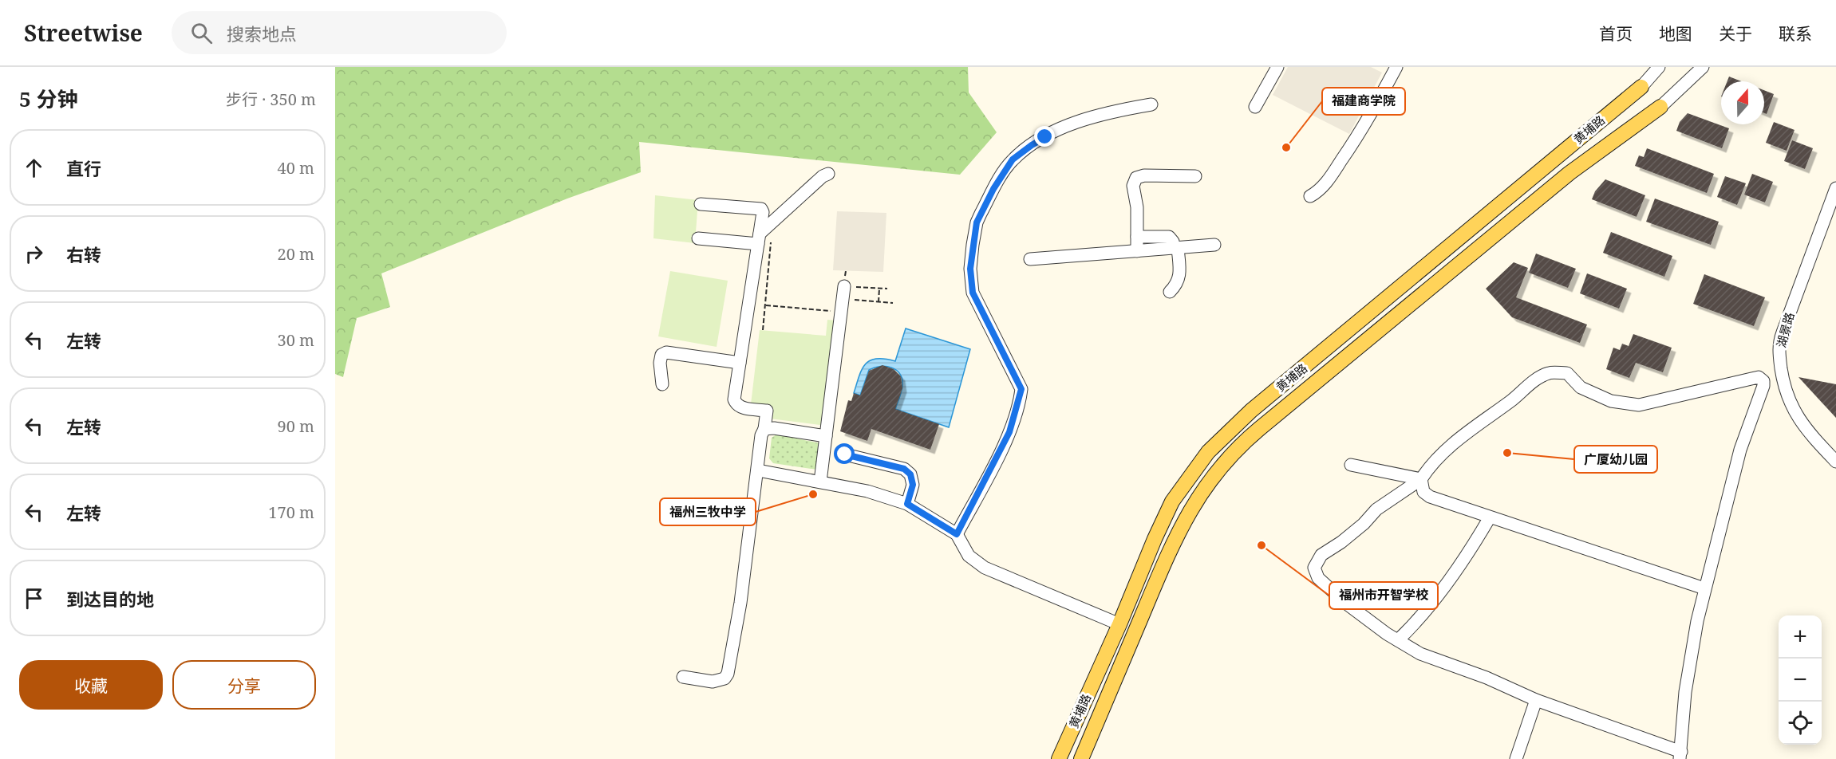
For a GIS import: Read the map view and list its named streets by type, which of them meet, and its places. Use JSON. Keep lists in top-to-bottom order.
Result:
{
  "streets": {
    "main road": ["黄埔路"],
    "street": ["湖景路"]
  },
  "places": [
    "福建商学院",
    "广厦幼儿园",
    "福州三牧中学",
    "福州市开智学校"
  ],
  "north": "top",
  "page": {
    "header": "Streetwise",
    "search": "搜索地点",
    "nav": [
      "首页",
      "地图",
      "关于",
      "联系"
    ],
    "heading": ["5 分钟", "步行 · 350 m"],
    "list": [
      ["直行", "40 m"],
      ["右转", "20 m"],
      ["左转", "30 m"],
      ["左转", "90 m"],
      ["左转", "170 m"],
      "到达目的地"
    ],
    "map_buttons": ["+", "−"],
    "buttons": ["收藏", "分享"]
  }
}
